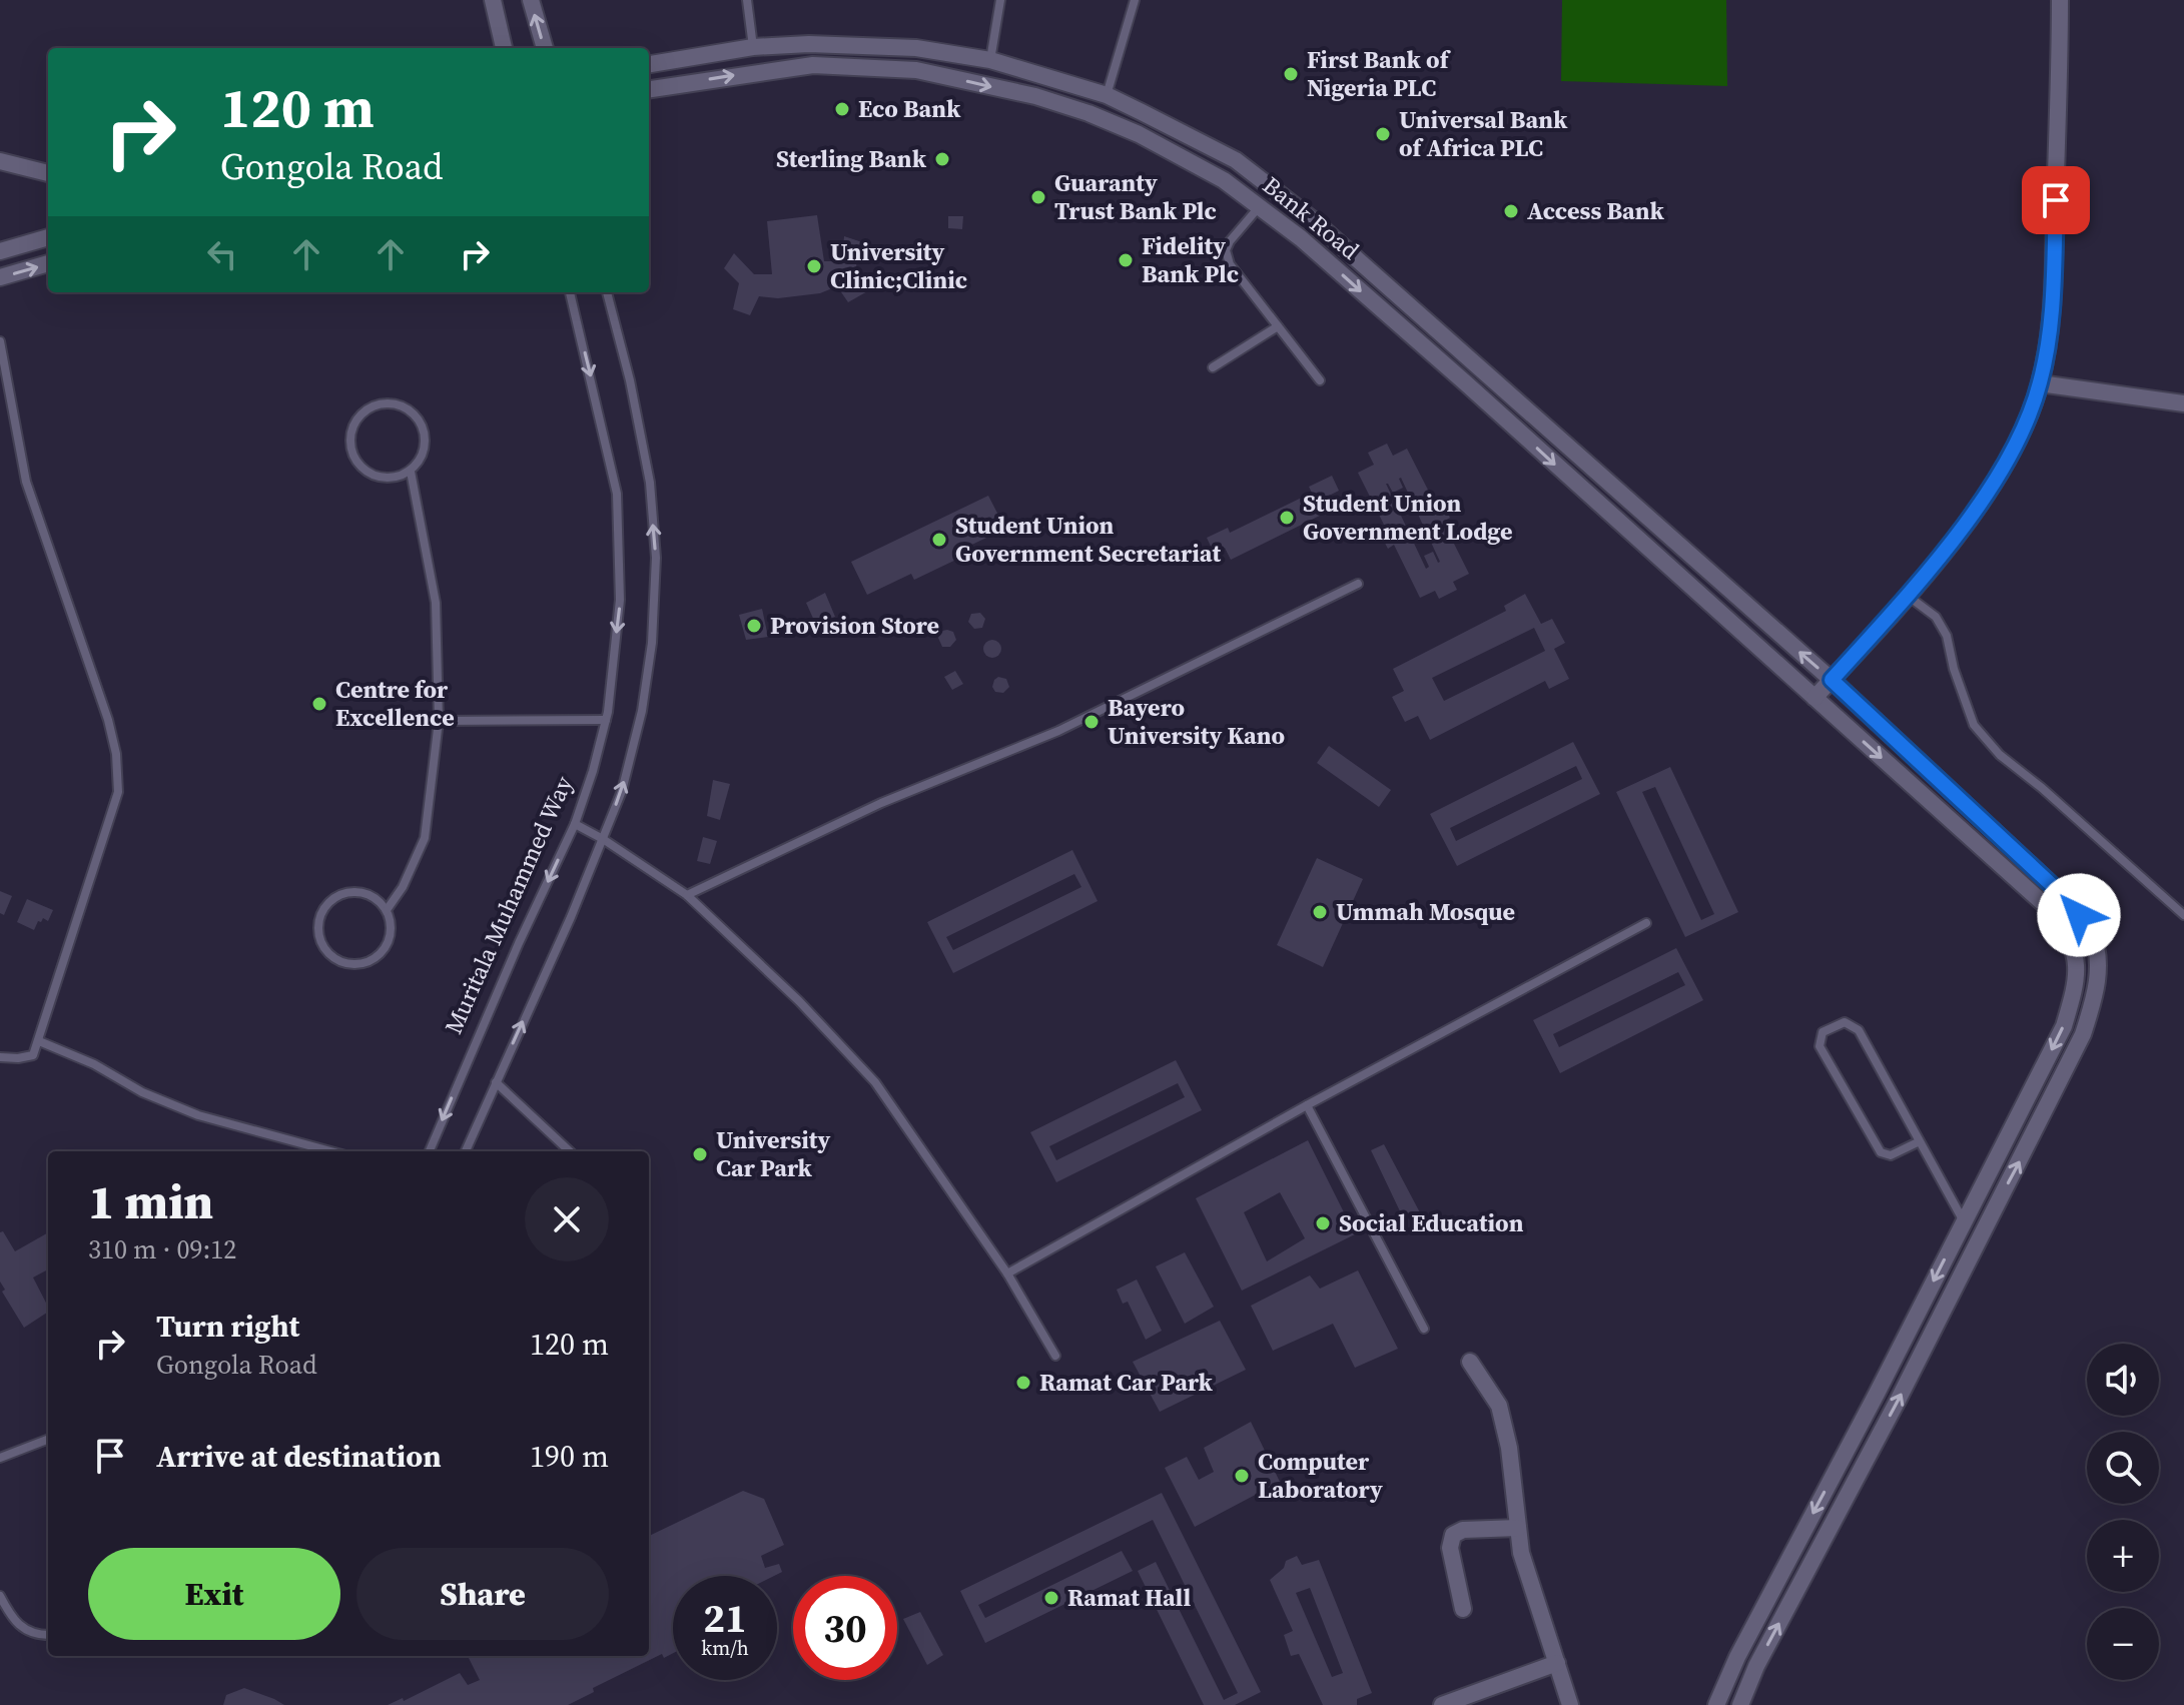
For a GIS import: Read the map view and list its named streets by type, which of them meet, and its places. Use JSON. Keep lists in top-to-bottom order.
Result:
{
  "streets": {
    "street": ["Bank Road"],
    "lane": ["Muritala Muhammed Way"]
  },
  "places": [
    "First Bank of Nigeria PLC",
    "Eco Bank",
    "Universal Bank of Africa PLC",
    "Sterling Bank",
    "Guaranty Trust Bank Plc",
    "Access Bank",
    "Fidelity Bank Plc",
    "University Clinic;Clinic",
    "Student Union Government Lodge",
    "Student Union Government Secretariat",
    "Provision Store",
    "Centre for Excellence",
    "Bayero University Kano",
    "Ummah Mosque",
    "University Car Park",
    "Social Education",
    "Ramat Car Park",
    "Computer Laboratory",
    "Ramat Hall"
  ],
  "page": {
    "turn": ["120 m", "Gongola Road"],
    "heading": ["1 min", "310 m · 09:12"],
    "list": [
      {
        "name": "Turn right",
        "note": "Gongola Road",
        "value": "120 m"
      },
      {
        "name": "Arrive at destination",
        "value": "190 m"
      }
    ],
    "map_buttons": ["+", "−"],
    "buttons": ["Exit", "Share"],
    "speed": "21 km/h",
    "limit": "30"
  }
}
